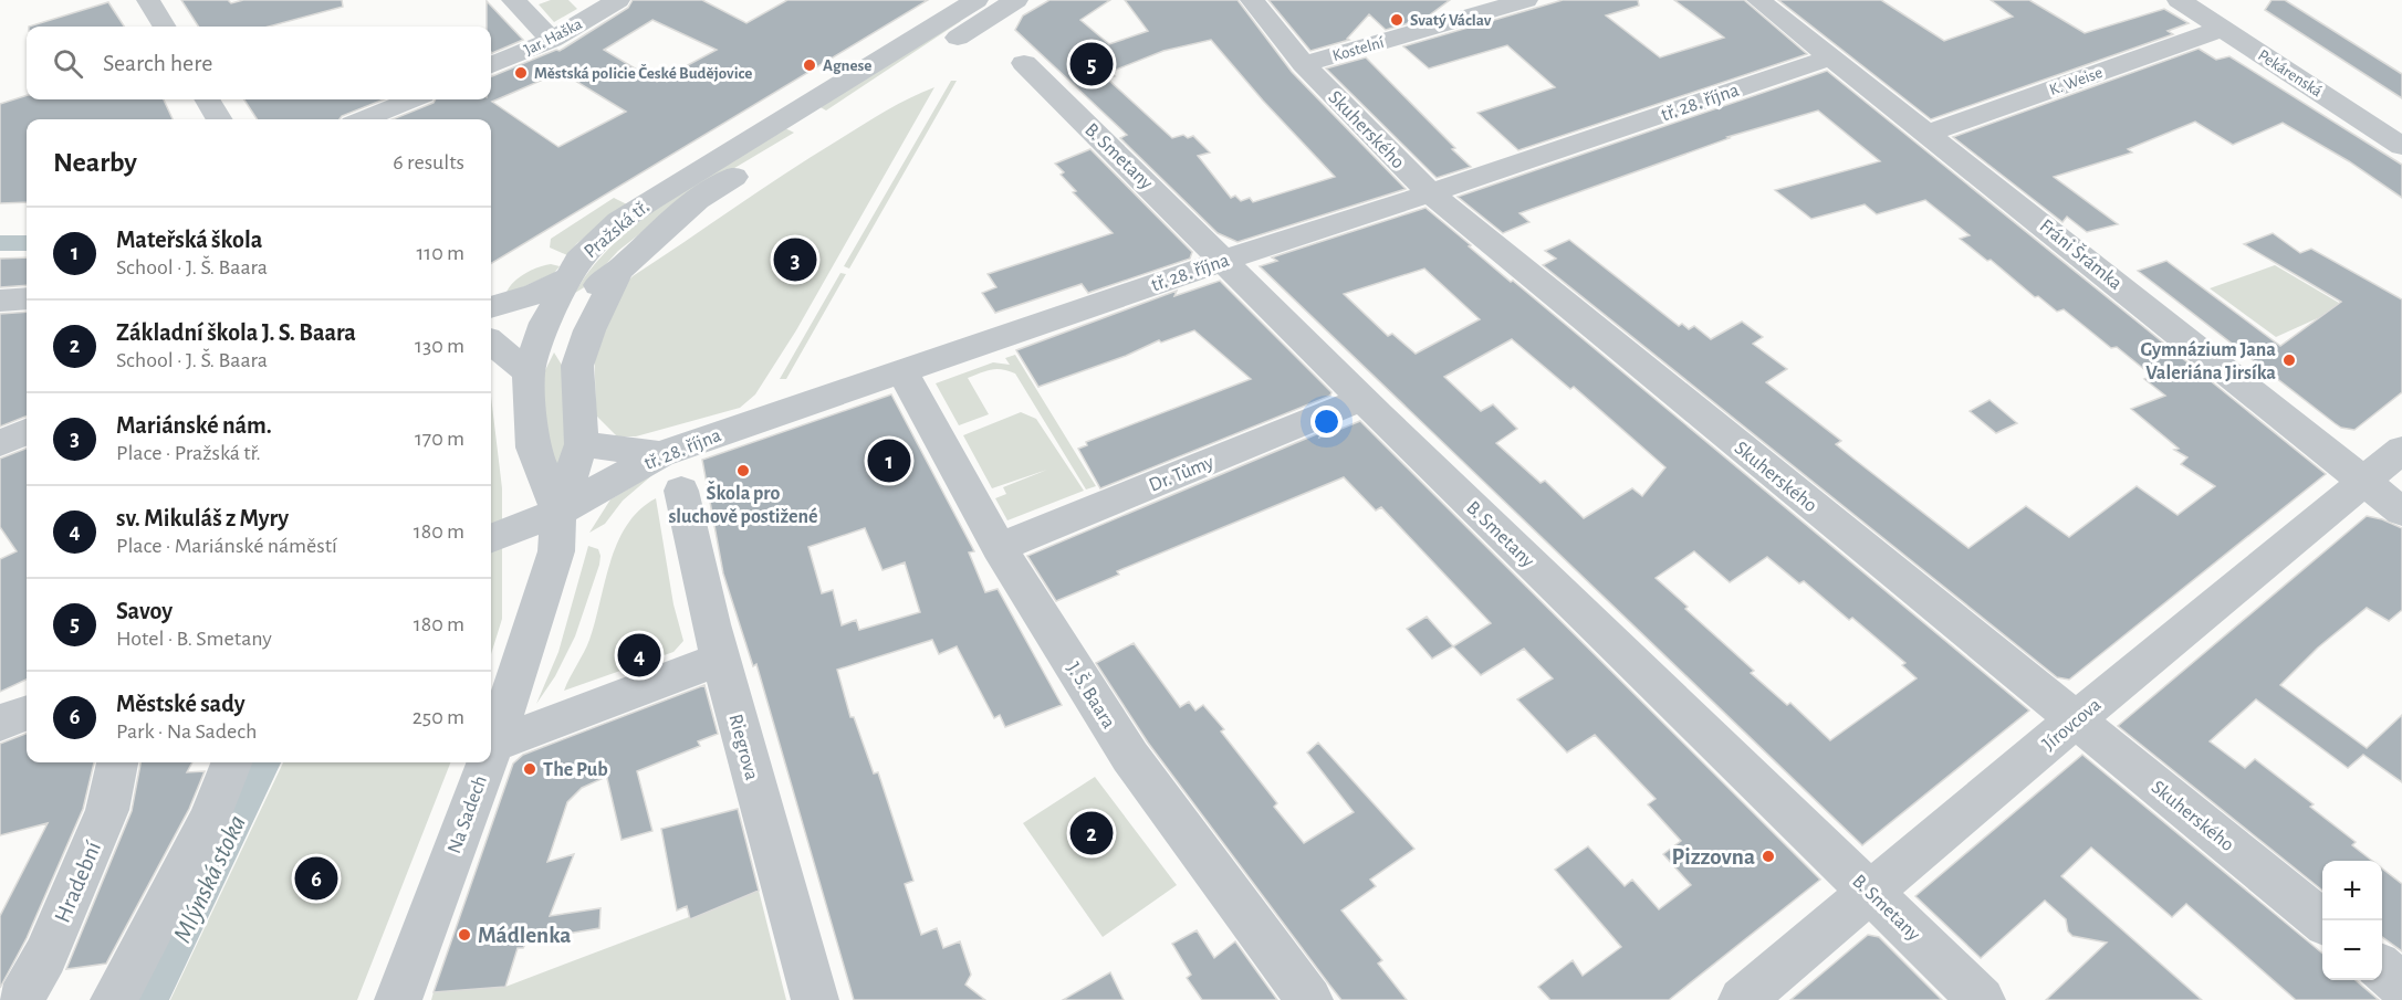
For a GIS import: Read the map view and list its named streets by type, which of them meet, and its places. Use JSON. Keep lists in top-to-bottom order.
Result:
{
  "streets": {
    "street": [
      "Jar. Haška",
      "Kostelní",
      "Pekárenská",
      "K. Weise",
      "tř. 28. října",
      "Skuherského",
      "B. Smetany",
      "Pražská tř.",
      "Fráni Šrámka",
      "Dr. Tůmy",
      "J. Š. Baara",
      "Jírovcova",
      "Riegrova",
      "Na Sadech",
      "Hradební"
    ]
  },
  "crossings": [
    ["Kostelní", "Skuherského"],
    ["Pekárenská", "K. Weise"],
    ["K. Weise", "Fráni Šrámka"],
    ["tř. 28. října", "Skuherského"],
    ["tř. 28. října", "B. Smetany"],
    ["tř. 28. října", "Pražská tř."],
    ["tř. 28. října", "Fráni Šrámka"],
    ["tř. 28. října", "J. Š. Baara"],
    ["tř. 28. října", "Na Sadech"],
    ["Skuherského", "Jírovcova"],
    ["B. Smetany", "Dr. Tůmy"],
    ["B. Smetany", "Jírovcova"],
    ["Pražská tř.", "Na Sadech"],
    ["Fráni Šrámka", "Jírovcova"],
    ["Dr. Tůmy", "J. Š. Baara"]
  ],
  "water": ["Mlýnská stoka"],
  "places": [
    "Svatý Václav",
    "Agnese",
    "Městská policie České Budějovice",
    "Gymnázium Jana Valeriána Jirsíka",
    "Škola pro sluchově postižené",
    "The Pub",
    "Pizzovna",
    "Mádlenka"
  ],
  "page": {
    "search": "Search here",
    "pins": [
      "5",
      "3",
      "1",
      "4",
      "2",
      "6"
    ],
    "heading": ["Nearby", "6 results"],
    "list": [
      {
        "mark": "1",
        "name": "Mateřská škola",
        "note": "School · J. Š. Baara",
        "value": "110 m"
      },
      {
        "mark": "2",
        "name": "Základní škola J. S. Baara",
        "note": "School · J. Š. Baara",
        "value": "130 m"
      },
      {
        "mark": "3",
        "name": "Mariánské nám.",
        "note": "Place · Pražská tř.",
        "value": "170 m"
      },
      {
        "mark": "4",
        "name": "sv. Mikuláš z Myry",
        "note": "Place · Mariánské náměstí",
        "value": "180 m"
      },
      {
        "mark": "5",
        "name": "Savoy",
        "note": "Hotel · B. Smetany",
        "value": "180 m"
      },
      {
        "mark": "6",
        "name": "Městské sady",
        "note": "Park · Na Sadech",
        "value": "250 m"
      }
    ],
    "map_buttons": ["+", "−"]
  }
}
